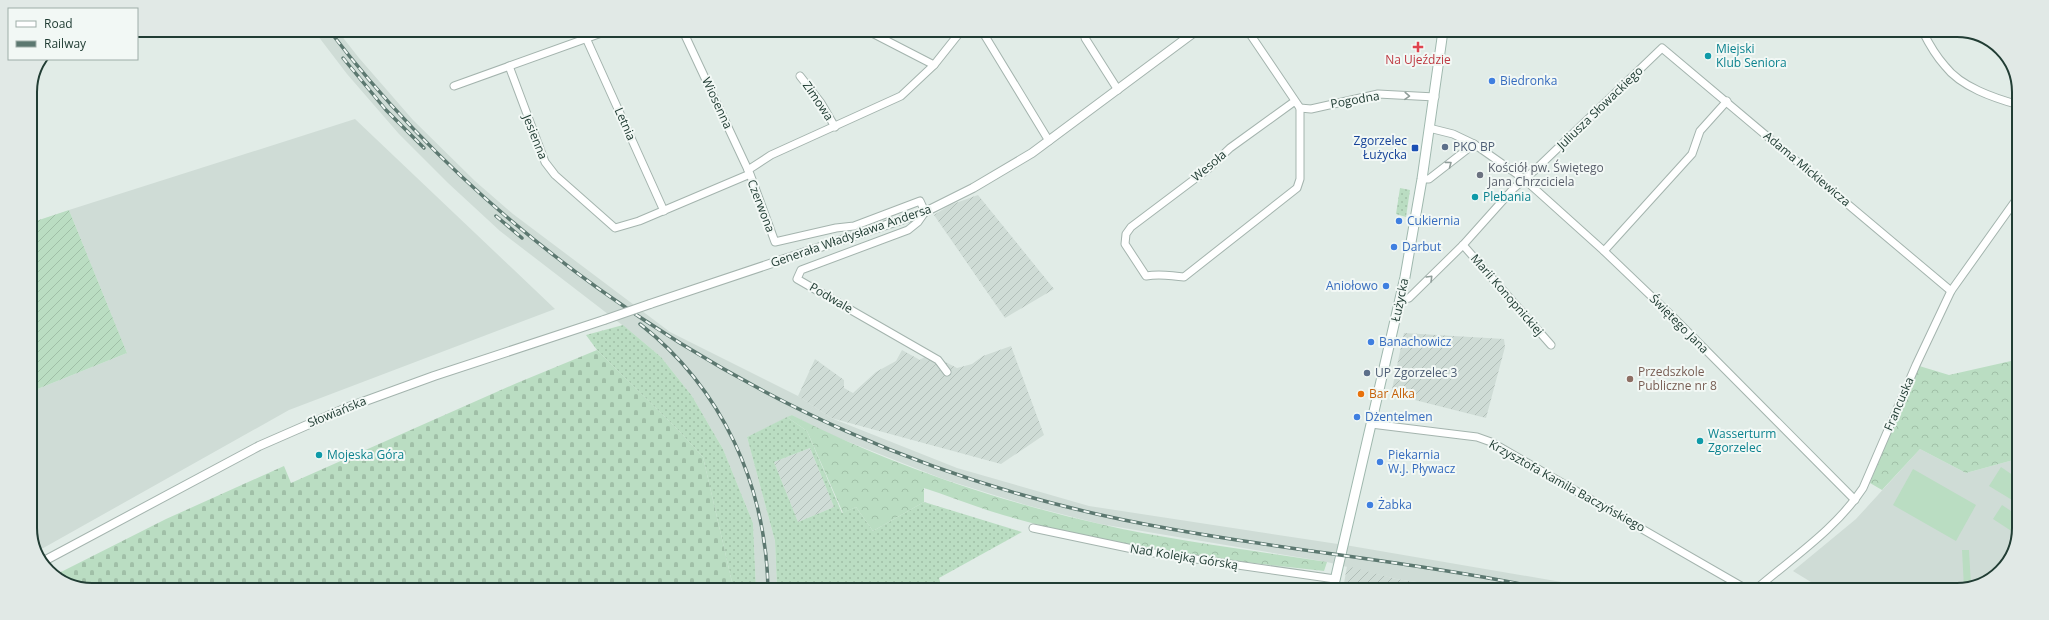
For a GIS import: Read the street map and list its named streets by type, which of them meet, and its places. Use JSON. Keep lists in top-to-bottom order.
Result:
{
  "streets": {
    "main road": ["Łużycka"],
    "street": [
      "Pogodna",
      "Zimowa",
      "Wiosenna",
      "Juliusza Słowackiego",
      "Letnia",
      "Jesienna",
      "Wesoła",
      "Adama Mickiewicza",
      "Czerwona",
      "Generała Władysława Andersa",
      "Marii Konopnickiej",
      "Podwale",
      "Świętego Jana",
      "Francuska",
      "Słowiańska",
      "Krzysztofa Kamila Baczyńskiego",
      "Nad Kolejką Górską"
    ]
  },
  "crossings": [
    ["Pogodna", "Wesoła"],
    ["Pogodna", "Łużycka"],
    ["Wiosenna", "Czerwona"],
    ["Juliusza Słowackiego", "Adama Mickiewicza"],
    ["Juliusza Słowackiego", "Marii Konopnickiej"],
    ["Juliusza Słowackiego", "Łużycka"],
    ["Juliusza Słowackiego", "Świętego Jana"],
    ["Letnia", "Czerwona"],
    ["Jesienna", "Czerwona"],
    ["Adama Mickiewicza", "Francuska"],
    ["Czerwona", "Generała Władysława Andersa"],
    ["Czerwona", "Podwale"],
    ["Generała Władysława Andersa", "Podwale"],
    ["Generała Władysława Andersa", "Słowiańska"],
    ["Łużycka", "Świętego Jana"],
    ["Łużycka", "Krzysztofa Kamila Baczyńskiego"],
    ["Łużycka", "Nad Kolejką Górską"],
    ["Świętego Jana", "Francuska"]
  ],
  "one_way": ["Pogodna"],
  "places": {
    "health": ["Na Ujeździe"],
    "other": [
      "Miejski Klub Seniora",
      "Biedronka",
      "PKO BP",
      "Kościół pw. Świętego Jana Chrzciciela",
      "Plebania",
      "Cukiernia",
      "Darbut",
      "Aniołowo",
      "Banachowicz",
      "UP Zgorzelec 3",
      "Przedszkole Publiczne nr 8",
      "Bar Alka",
      "Dżentelmen",
      "Wasserturm Zgorzelec",
      "Mojeska Góra",
      "Piekarnia W.J. Pływacz",
      "Żabka"
    ],
    "transit": ["Zgorzelec Łużycka"]
  },
  "legend": ["Road", "Railway"]
}
